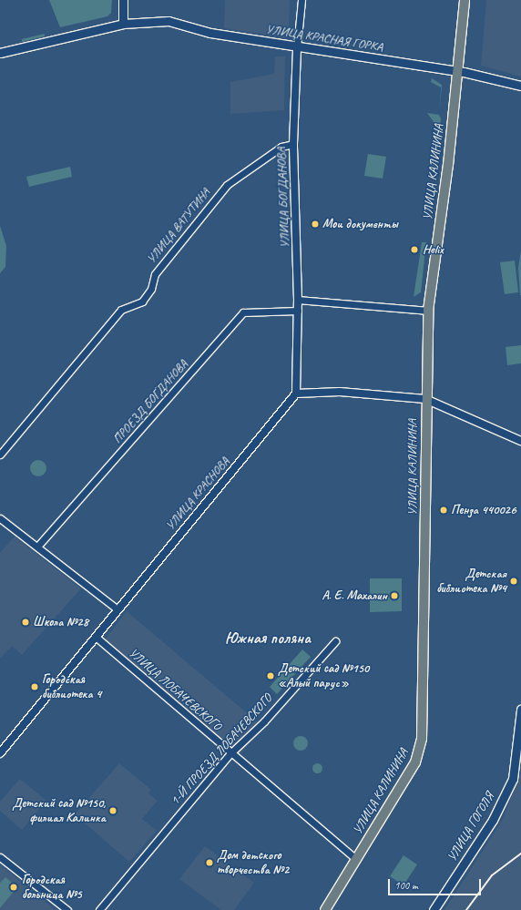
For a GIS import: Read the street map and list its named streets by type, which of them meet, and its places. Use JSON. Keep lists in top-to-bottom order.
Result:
{
  "streets": {
    "main road": ["УЛИЦА КРАСНАЯ ГОРКА", "УЛИЦА КАЛИНИНА", "УЛИЦА ГОГОЛЯ"],
    "street": [
      "УЛИЦА БОГДАНОВА",
      "УЛИЦА ВАТУТИНА",
      "ПРОЕЗД БОГДАНОВА",
      "УЛИЦА КРАСНОВА",
      "УЛИЦА ЛОБАЧЕВСКОГО",
      "1-Й ПРОЕЗД ЛОБАЧЕВСКОГО"
    ]
  },
  "crossings": [
    ["УЛИЦА КРАСНАЯ ГОРКА", "УЛИЦА КАЛИНИНА"],
    ["УЛИЦА КРАСНАЯ ГОРКА", "УЛИЦА БОГДАНОВА"],
    ["УЛИЦА КАЛИНИНА", "УЛИЦА ЛОБАЧЕВСКОГО"],
    ["УЛИЦА БОГДАНОВА", "УЛИЦА ВАТУТИНА"],
    ["УЛИЦА БОГДАНОВА", "ПРОЕЗД БОГДАНОВА"],
    ["УЛИЦА БОГДАНОВА", "УЛИЦА КРАСНОВА"],
    ["УЛИЦА КРАСНОВА", "УЛИЦА ЛОБАЧЕВСКОГО"],
    ["УЛИЦА ЛОБАЧЕВСКОГО", "1-Й ПРОЕЗД ЛОБАЧЕВСКОГО"]
  ],
  "districts": ["Южная поляна"],
  "places": [
    "Мои документы",
    "Helix",
    "Пенза 440026",
    "Детская библиотека №4",
    "А. Е. Махалин",
    "Школа №28",
    "Детский сад №150 «Алый парус»",
    "Городская библиотека 4",
    "Детский сад №150, филиал Калинка",
    "Дом детского творчества №2",
    "Городская больница №5"
  ],
  "scale_bar": "100 m"
}
